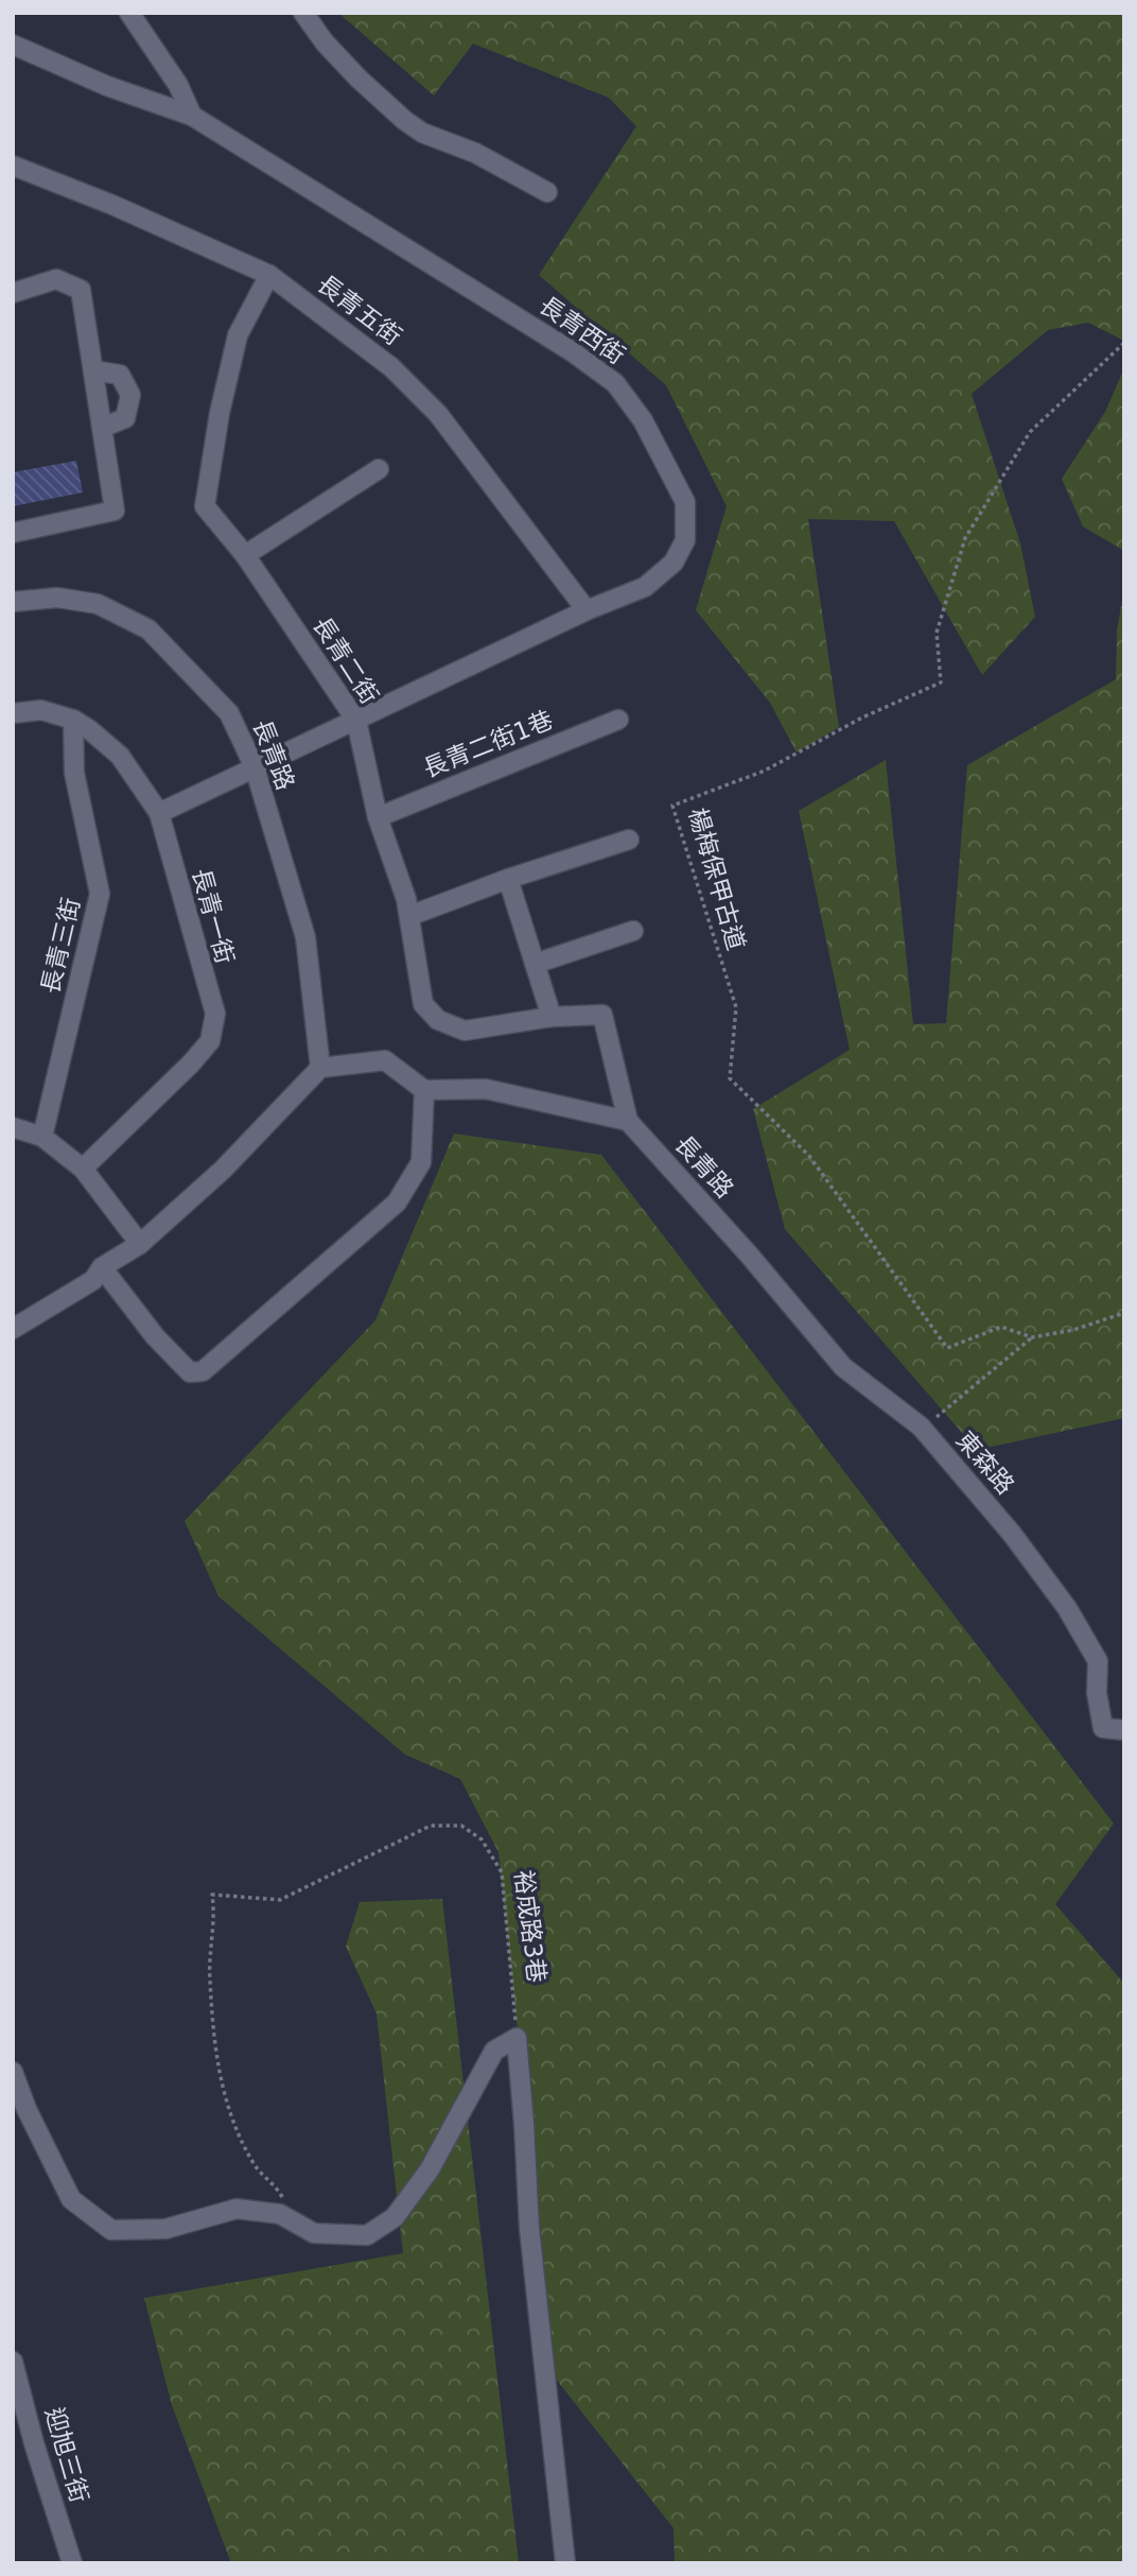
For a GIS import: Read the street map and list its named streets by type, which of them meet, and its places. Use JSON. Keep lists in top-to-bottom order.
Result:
{
  "streets": {
    "street": [
      "長青五街",
      "長青西街",
      "長青二街",
      "長青二街1巷",
      "長青路",
      "長青一街",
      "長青三街",
      "東森路",
      "迎旭三街"
    ],
    "path": ["楊梅保甲古道", "裕成路3巷"]
  },
  "crossings": [
    ["長青五街", "長青西街"],
    ["長青五街", "長青二街"],
    ["長青西街", "長青二街"],
    ["長青西街", "長青路"],
    ["長青西街", "長青一街"],
    ["長青二街", "長青二街1巷"],
    ["長青路", "東森路"],
    ["長青一街", "長青三街"]
  ]
}
